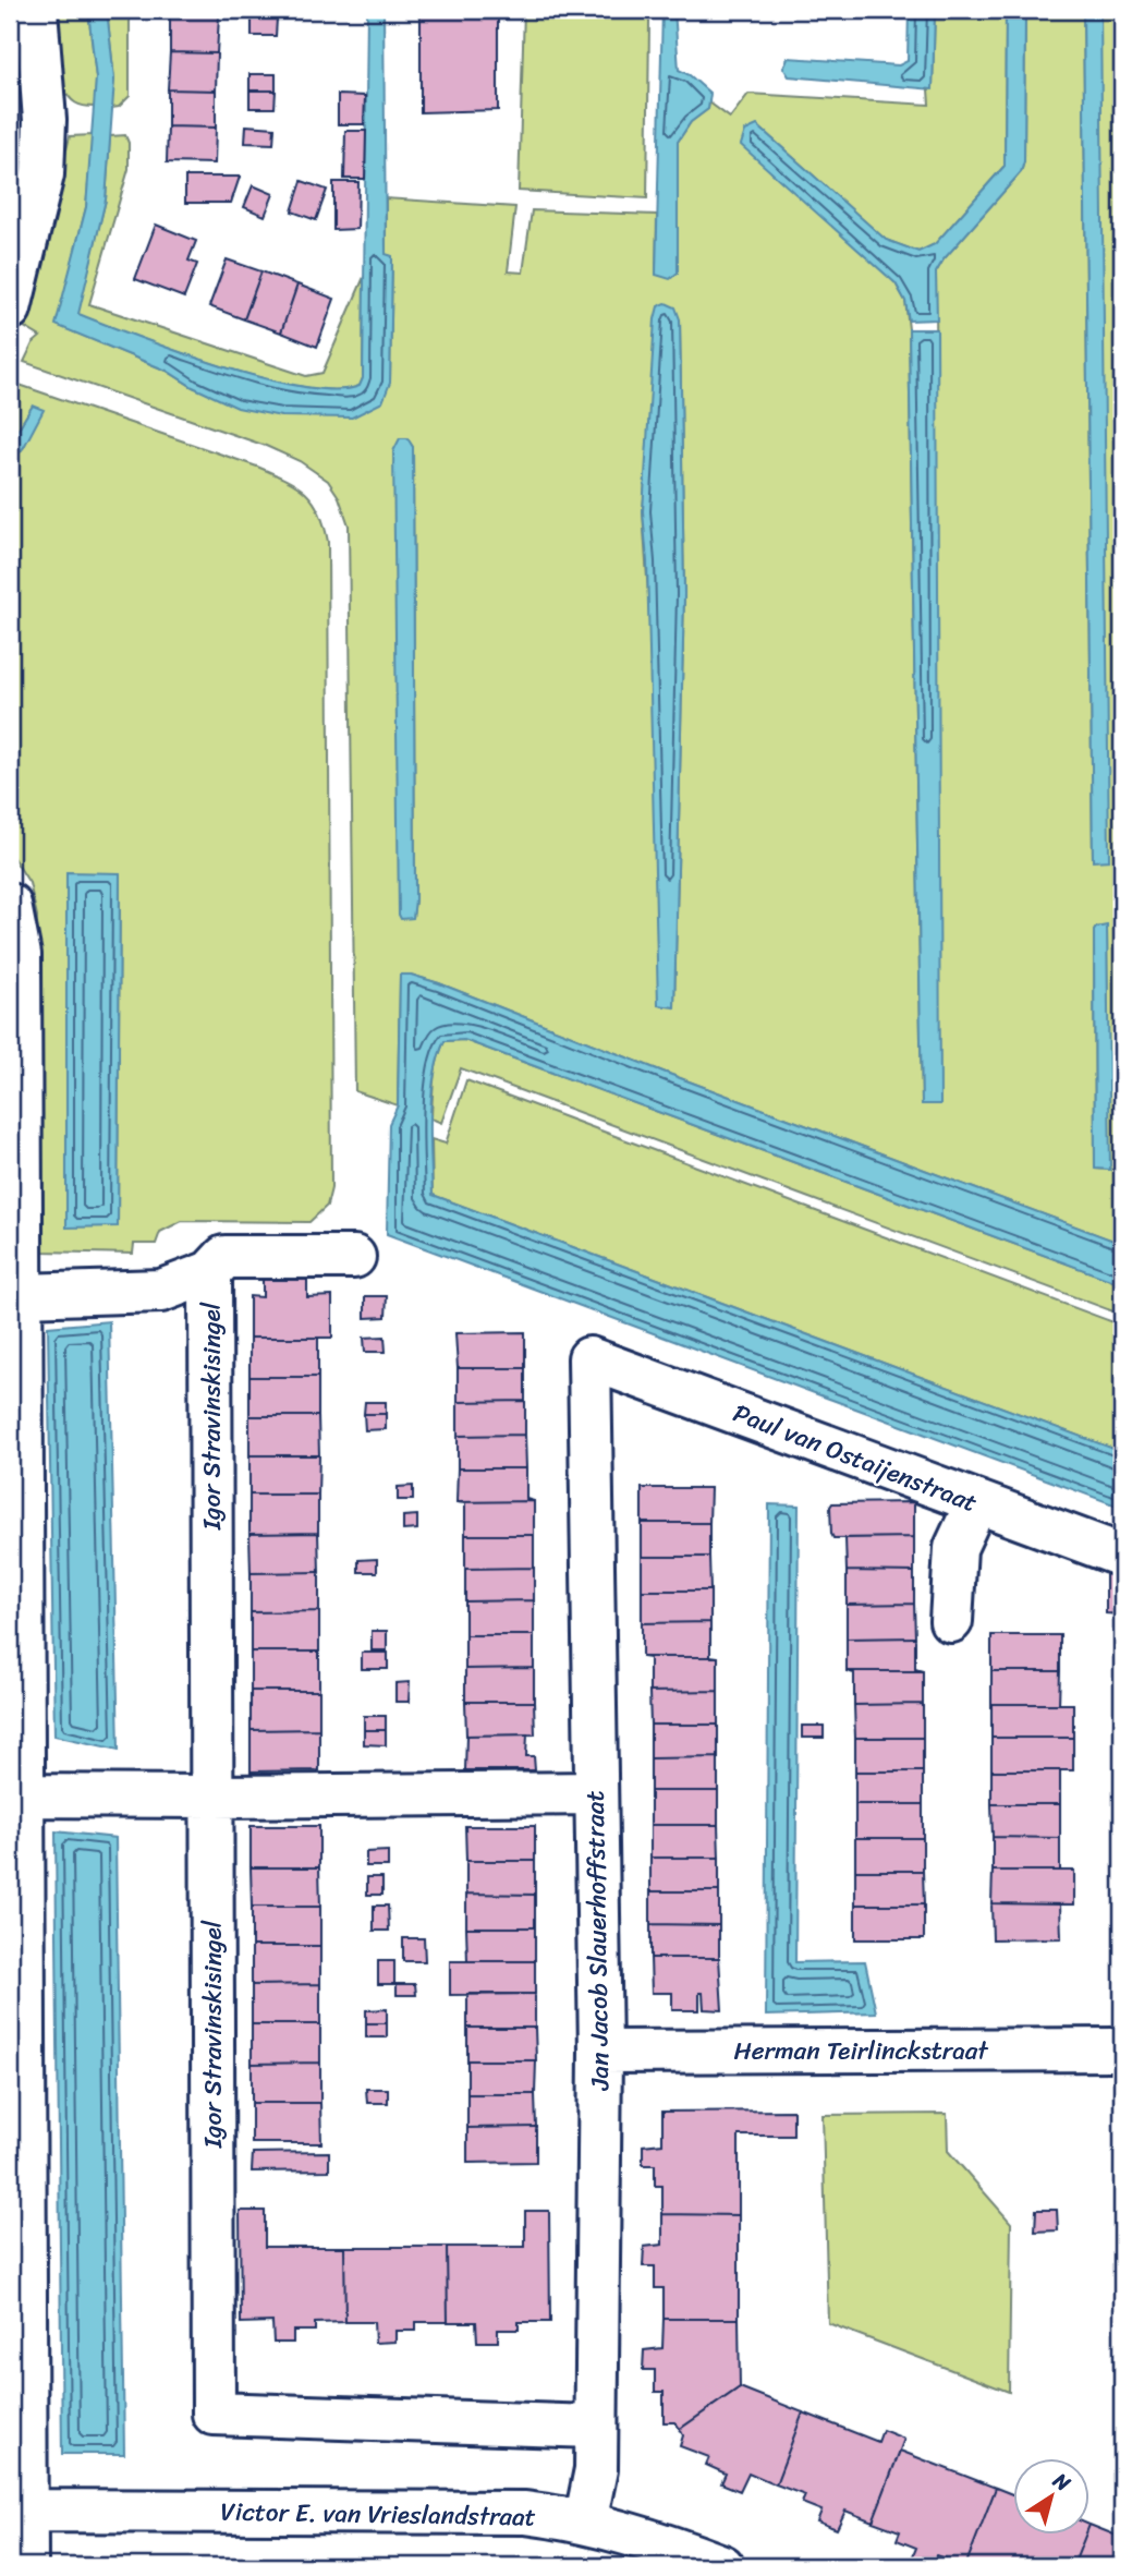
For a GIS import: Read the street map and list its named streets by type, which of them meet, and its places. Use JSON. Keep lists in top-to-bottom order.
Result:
{
  "streets": {
    "street": [
      "Igor Stravinskisingel",
      "Paul van Ostaijenstraat",
      "Jan Jacob Slauerhoffstraat",
      "Herman Teirlinckstraat",
      "Victor E. van Vrieslandstraat"
    ]
  },
  "crossings": [
    ["Igor Stravinskisingel", "Jan Jacob Slauerhoffstraat"],
    ["Paul van Ostaijenstraat", "Jan Jacob Slauerhoffstraat"],
    ["Jan Jacob Slauerhoffstraat", "Herman Teirlinckstraat"],
    ["Jan Jacob Slauerhoffstraat", "Victor E. van Vrieslandstraat"]
  ],
  "north": "top right"
}
